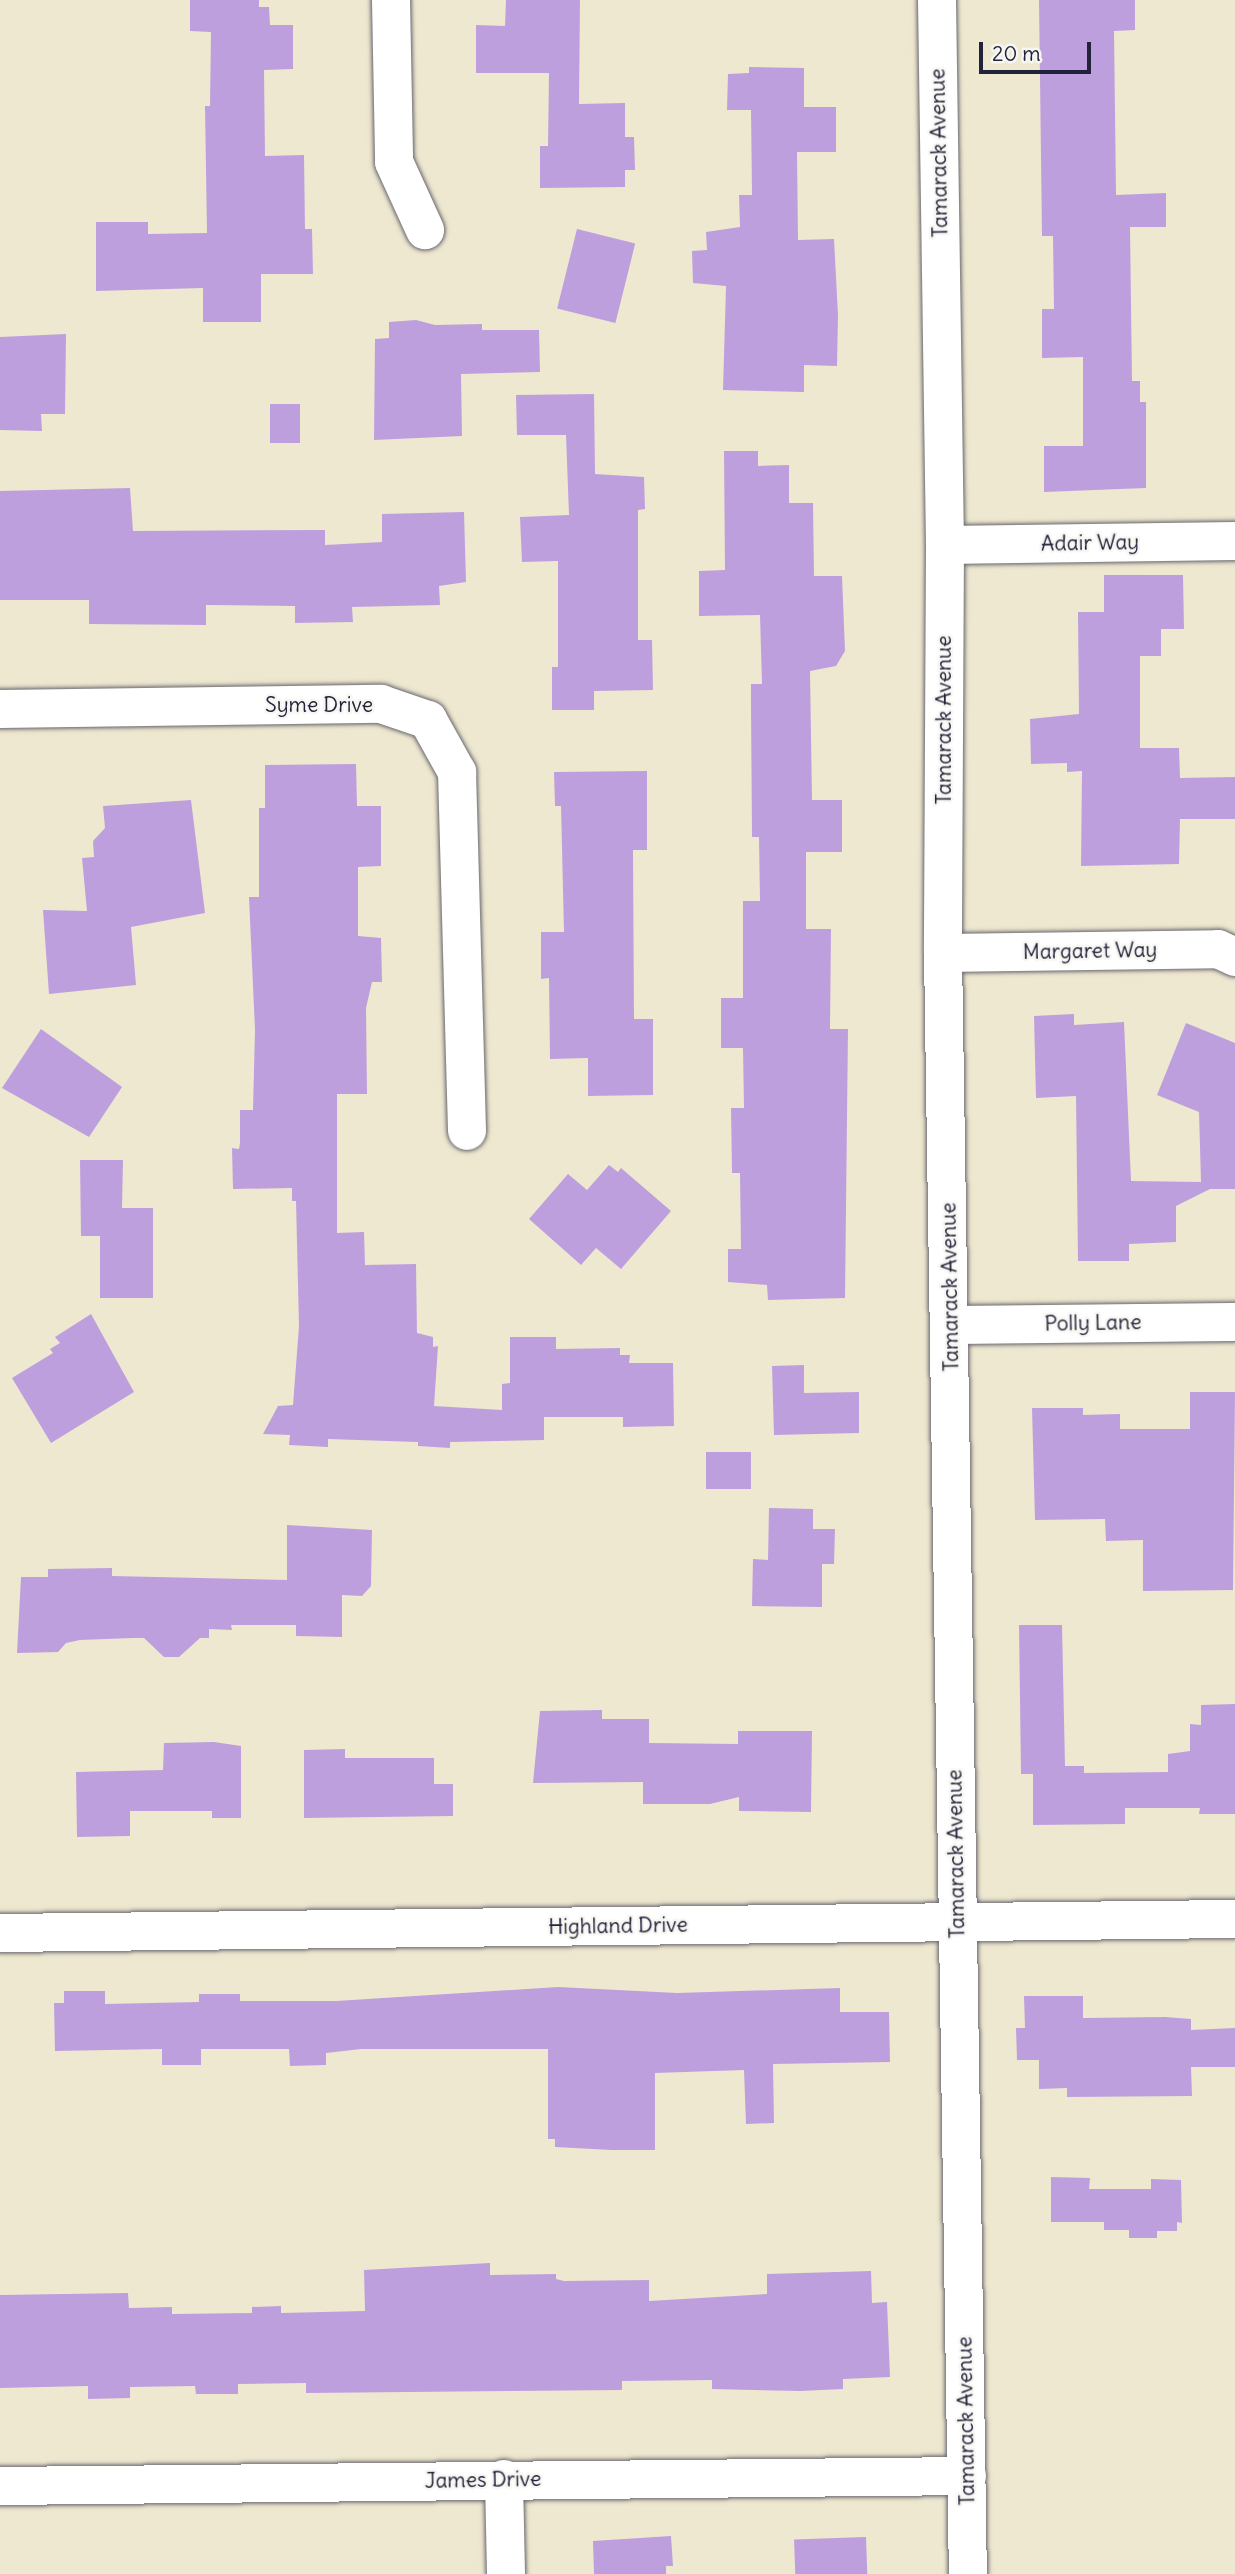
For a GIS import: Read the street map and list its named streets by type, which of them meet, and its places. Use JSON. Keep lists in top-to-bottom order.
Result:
{
  "streets": {
    "street": [
      "Tamarack Avenue",
      "Adair Way",
      "Syme Drive",
      "Margaret Way",
      "Polly Lane",
      "Highland Drive",
      "James Drive"
    ]
  },
  "crossings": [
    ["Tamarack Avenue", "Adair Way"],
    ["Tamarack Avenue", "Margaret Way"],
    ["Tamarack Avenue", "Polly Lane"],
    ["Tamarack Avenue", "Highland Drive"],
    ["Tamarack Avenue", "James Drive"]
  ],
  "scale_bar": "20 m"
}
